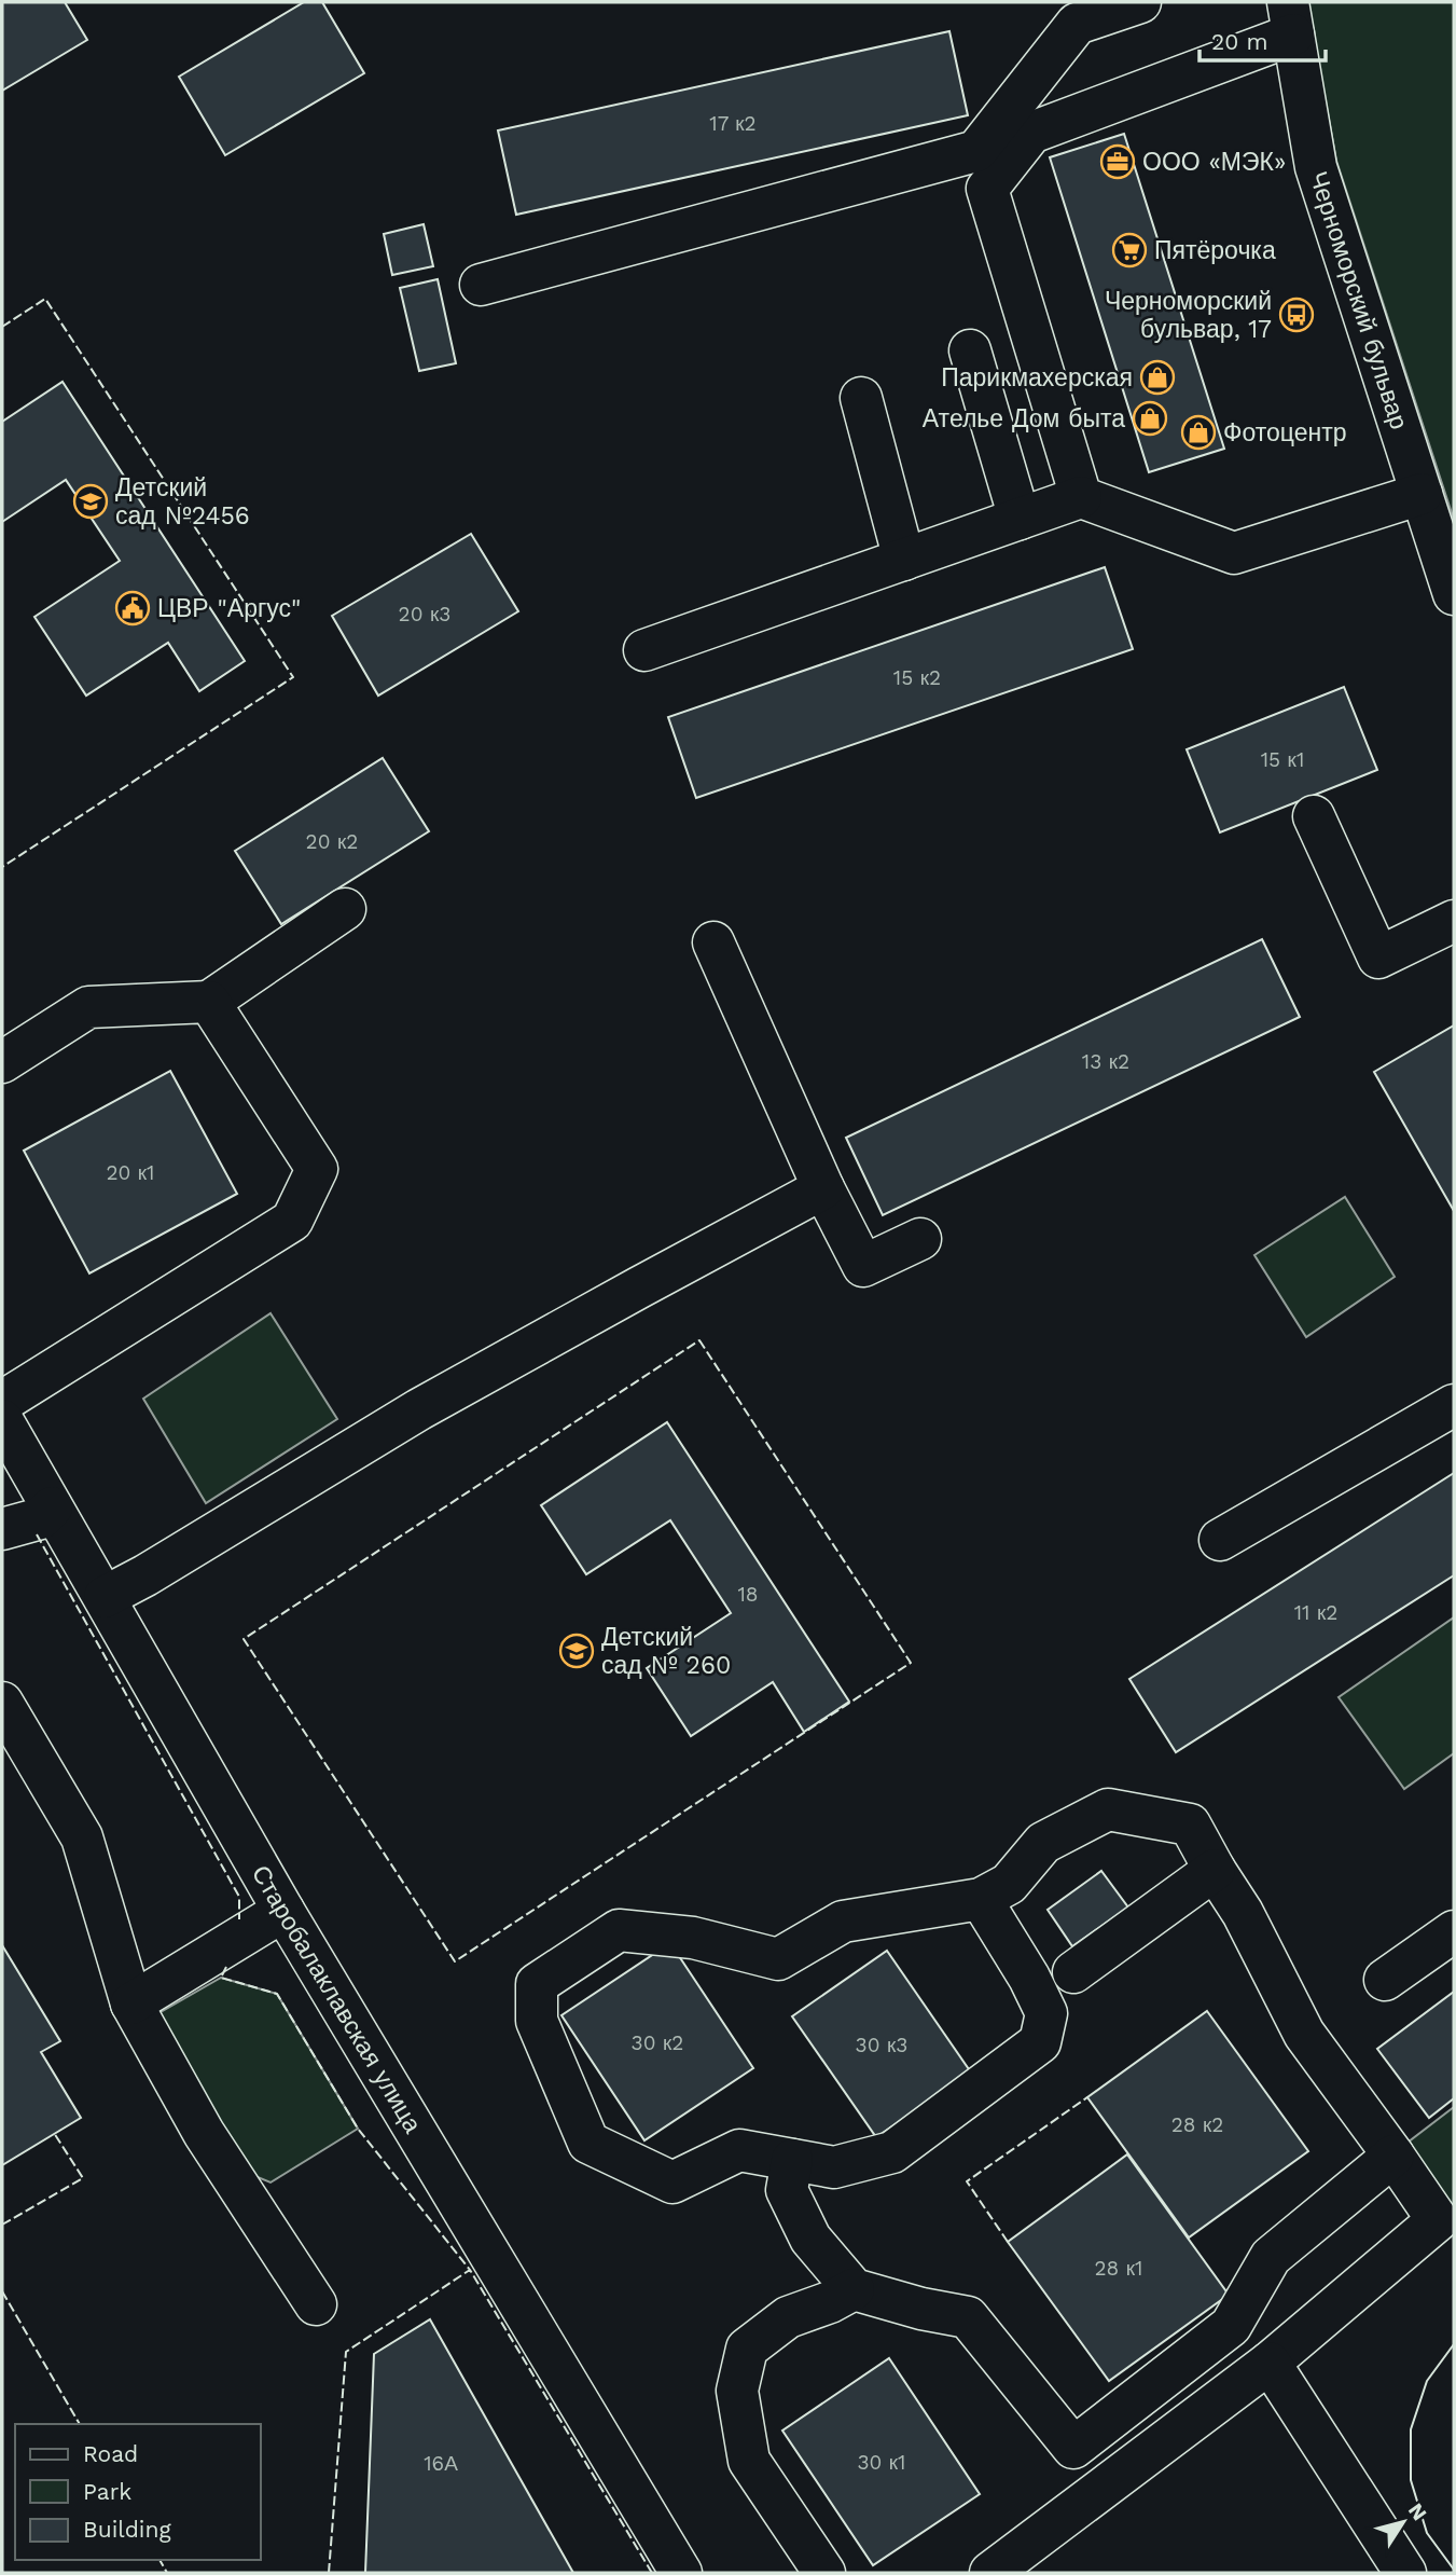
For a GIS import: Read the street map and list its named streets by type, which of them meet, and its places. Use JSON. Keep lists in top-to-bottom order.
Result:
{
  "streets": {
    "street": ["Черноморский бульвар", "Старобалаклавская улица"]
  },
  "places": {
    "office": ["ООО «МЭК»"],
    "supermarket": ["Пятёрочка"],
    "bus stop": ["Черноморский бульвар, 17"],
    "shop": ["Парикмахерская", "Ателье Дом быта", "Фотоцентр"],
    "school or university": ["Детский сад №2456", "Детский сад № 260"],
    "public building": ["ЦВР \"Аргус\""]
  },
  "house_numbers": [
    "17 к2",
    "20 к3",
    "15 к2",
    "15 к1",
    "20 к2",
    "13 к2",
    "20 к1",
    "18",
    "11 к2",
    "30 к2",
    "30 к3",
    "28 к2",
    "28 к1",
    "30 к1",
    "16А"
  ],
  "legend": ["Road", "Park", "Building"],
  "scale_bar": "20 m",
  "north": "top right"
}
